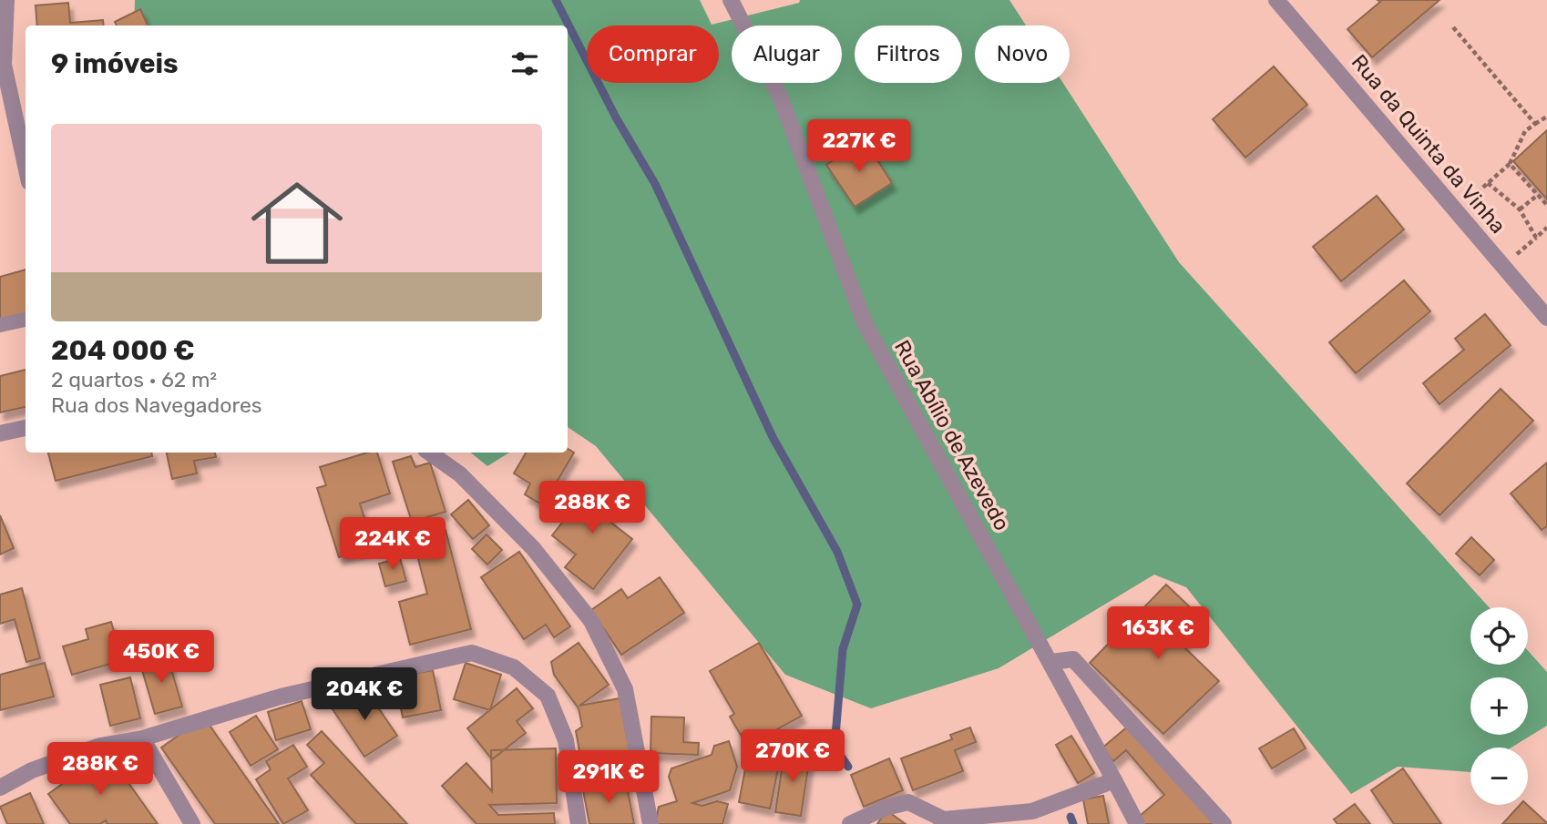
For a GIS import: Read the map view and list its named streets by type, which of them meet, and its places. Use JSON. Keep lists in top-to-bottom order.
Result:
{
  "streets": {
    "street": ["Rua da Quinta da Vinha", "Rua Abílio de Azevedo"]
  },
  "page": {
    "chip": [
      "Comprar",
      "Alugar",
      "Filtros",
      "Novo"
    ],
    "heading": "9 imóveis",
    "list": [
      {
        "name": "204 000 €",
        "note": "2 quartos · 62 m² · Rua dos Navegadores"
      }
    ],
    "price": [
      "227K €",
      "288K €",
      "224K €",
      "163K €",
      "450K €",
      "204K €",
      "270K €",
      "288K €",
      "291K €"
    ],
    "map_buttons": ["+", "−"]
  }
}
